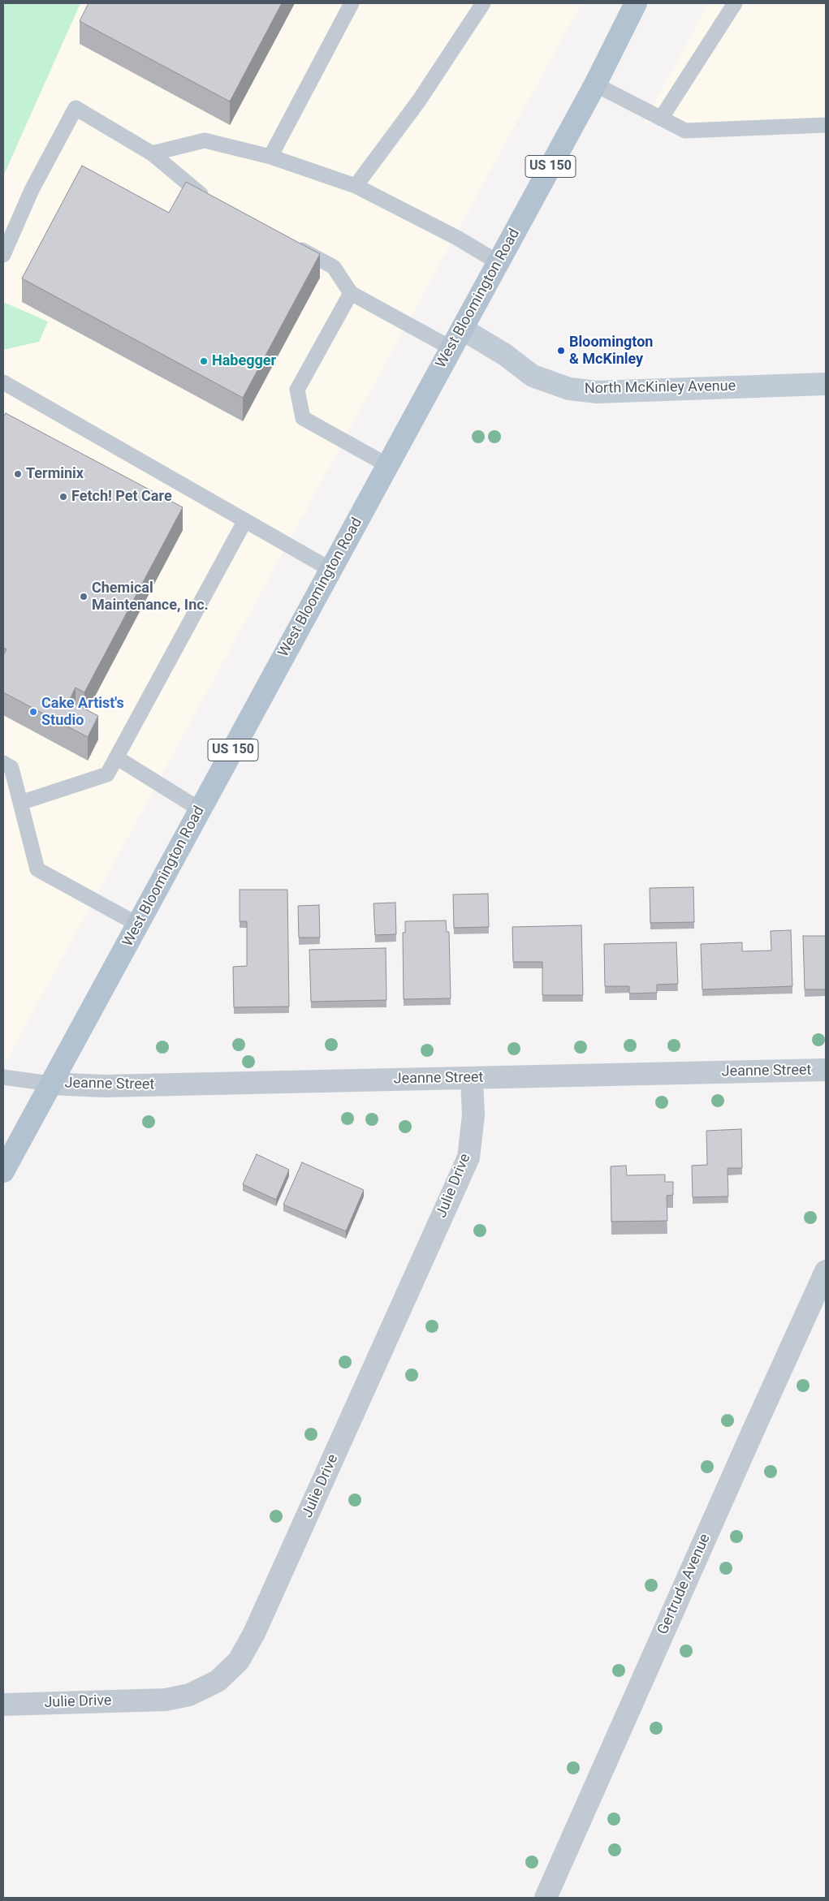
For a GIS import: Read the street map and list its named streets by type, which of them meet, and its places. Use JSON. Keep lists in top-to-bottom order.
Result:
{
  "streets": {
    "main road": ["US 150", "West Bloomington Road"],
    "street": [
      "North McKinley Avenue",
      "Jeanne Street",
      "Julie Drive",
      "Gertrude Avenue"
    ]
  },
  "crossings": [
    ["West Bloomington Road", "North McKinley Avenue"],
    ["West Bloomington Road", "Jeanne Street"],
    ["Jeanne Street", "Julie Drive"]
  ],
  "places": [
    "Bloomington & McKinley",
    "Habegger",
    "Terminix",
    "Fetch! Pet Care",
    "Chemical Maintenance, Inc.",
    "Cake Artist's Studio"
  ]
}
